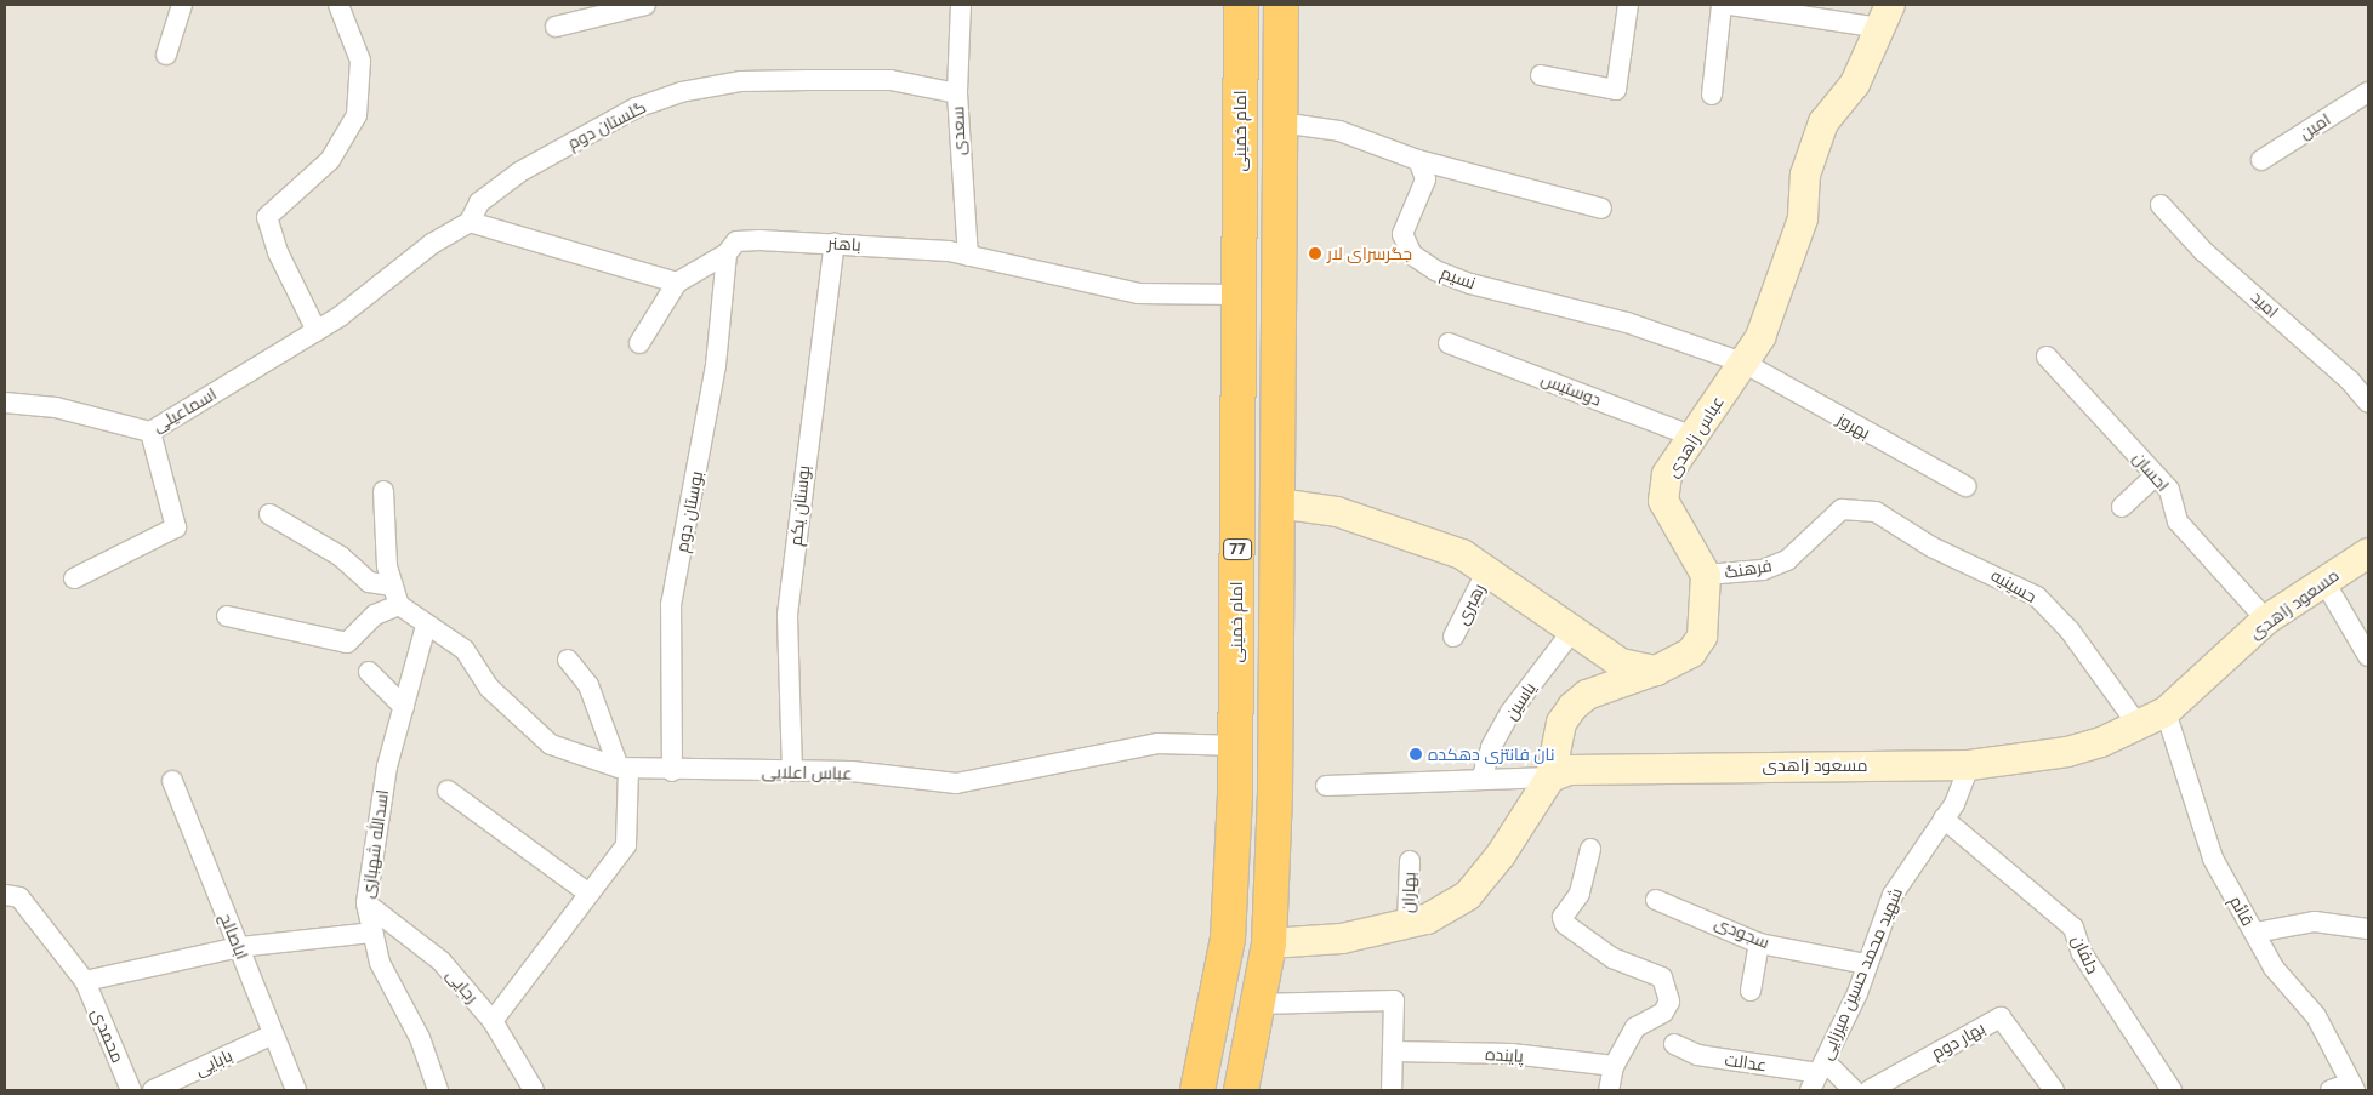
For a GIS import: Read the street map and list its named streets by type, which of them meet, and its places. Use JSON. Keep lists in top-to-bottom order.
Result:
{
  "streets": {
    "highway": ["امام خمینی", "77"],
    "street": [
      "گلستان دوم",
      "امین",
      "سعدی",
      "باهنر",
      "نسیم",
      "امید",
      "دوستیس",
      "اسماعیلی",
      "بهروز",
      "عباس زاهدی",
      "احسان",
      "بوستان یکم",
      "بوستان دوم",
      "فرهنگ",
      "حسینیه",
      "رهبری",
      "مسعود زاهدی",
      "یاسین",
      "عباس اعلایی",
      "اسدالله شهبازی",
      "بهاران",
      "قائم",
      "سجودی",
      "اباصالح",
      "دلفان",
      "شهید محمد حسین میرزایی",
      "رجایی",
      "محمدی",
      "بهار دوم",
      "پاینده",
      "بابایی",
      "عدالت"
    ]
  },
  "crossings": [
    ["گلستان دوم", "سعدی"],
    ["گلستان دوم", "اسماعیلی"],
    ["سعدی", "باهنر"],
    ["امام خمینی", "باهنر"],
    ["امام خمینی", "عباس اعلایی"],
    ["باهنر", "بوستان یکم"],
    ["باهنر", "بوستان دوم"],
    ["نسیم", "بهروز"],
    ["نسیم", "عباس زاهدی"],
    ["دوستیس", "عباس زاهدی"],
    ["بهروز", "عباس زاهدی"],
    ["عباس زاهدی", "فرهنگ"],
    ["احسان", "مسعود زاهدی"],
    ["بوستان یکم", "عباس اعلایی"],
    ["بوستان دوم", "عباس اعلایی"],
    ["فرهنگ", "حسینیه"],
    ["حسینیه", "مسعود زاهدی"],
    ["مسعود زاهدی", "قائم"],
    ["مسعود زاهدی", "شهید محمد حسین میرزایی"],
    ["عباس اعلایی", "اسدالله شهبازی"],
    ["اسدالله شهبازی", "رجایی"],
    ["سجودی", "شهید محمد حسین میرزایی"],
    ["اباصالح", "بابایی"],
    ["دلفان", "شهید محمد حسین میرزایی"],
    ["شهید محمد حسین میرزایی", "عدالت"]
  ],
  "places": ["جگرسرای لار", "نان فانتزی دهکده"]
}
